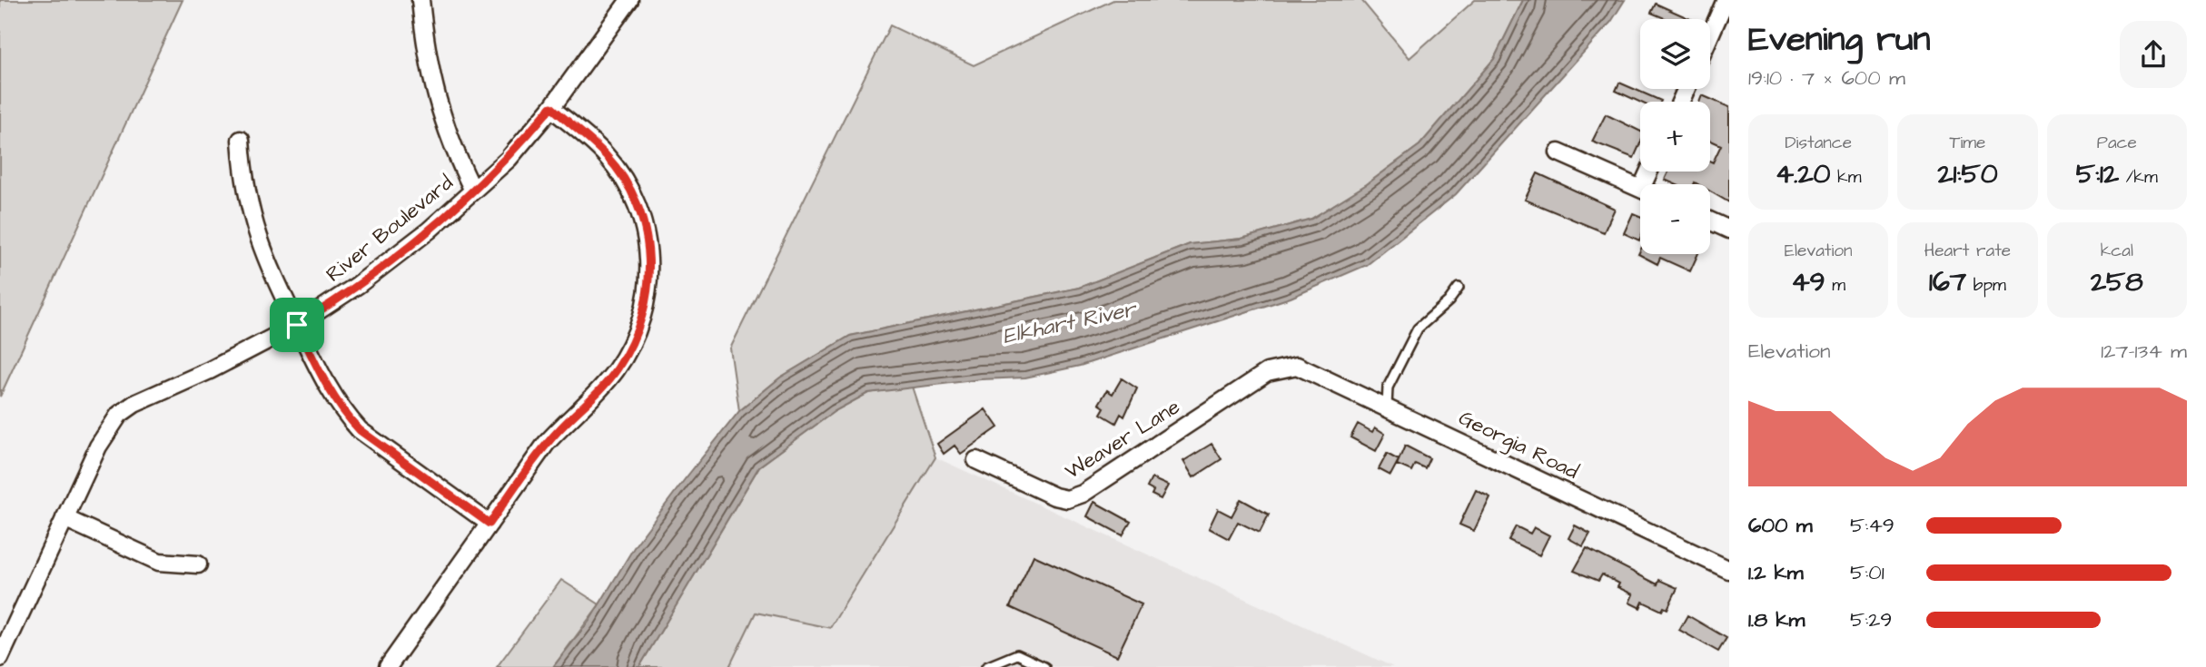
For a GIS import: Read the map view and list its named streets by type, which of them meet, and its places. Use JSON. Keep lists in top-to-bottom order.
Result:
{
  "streets": {
    "street": ["River Boulevard", "Weaver Lane", "Georgia Road"]
  },
  "crossings": [
    ["Weaver Lane", "Georgia Road"]
  ],
  "water": ["Elkhart River"],
  "page": {
    "heading": ["Evening run", "19:10 · 7 × 600 m"],
    "map_buttons": ["+", "−"],
    "stats": [
      ["Distance", "4.20 km"],
      ["Time", "21:50"],
      ["Pace", "5:12 /km"],
      ["Elevation", "49 m"],
      ["Heart rate", "167 bpm"],
      ["kcal", "258"]
    ],
    "chart": ["Elevation", "127–134 m"],
    "list": [
      {
        "name": "600 m",
        "note": "5:49"
      },
      {
        "name": "1.2 km",
        "note": "5:01"
      },
      {
        "name": "1.8 km",
        "note": "5:29"
      }
    ]
  }
}
